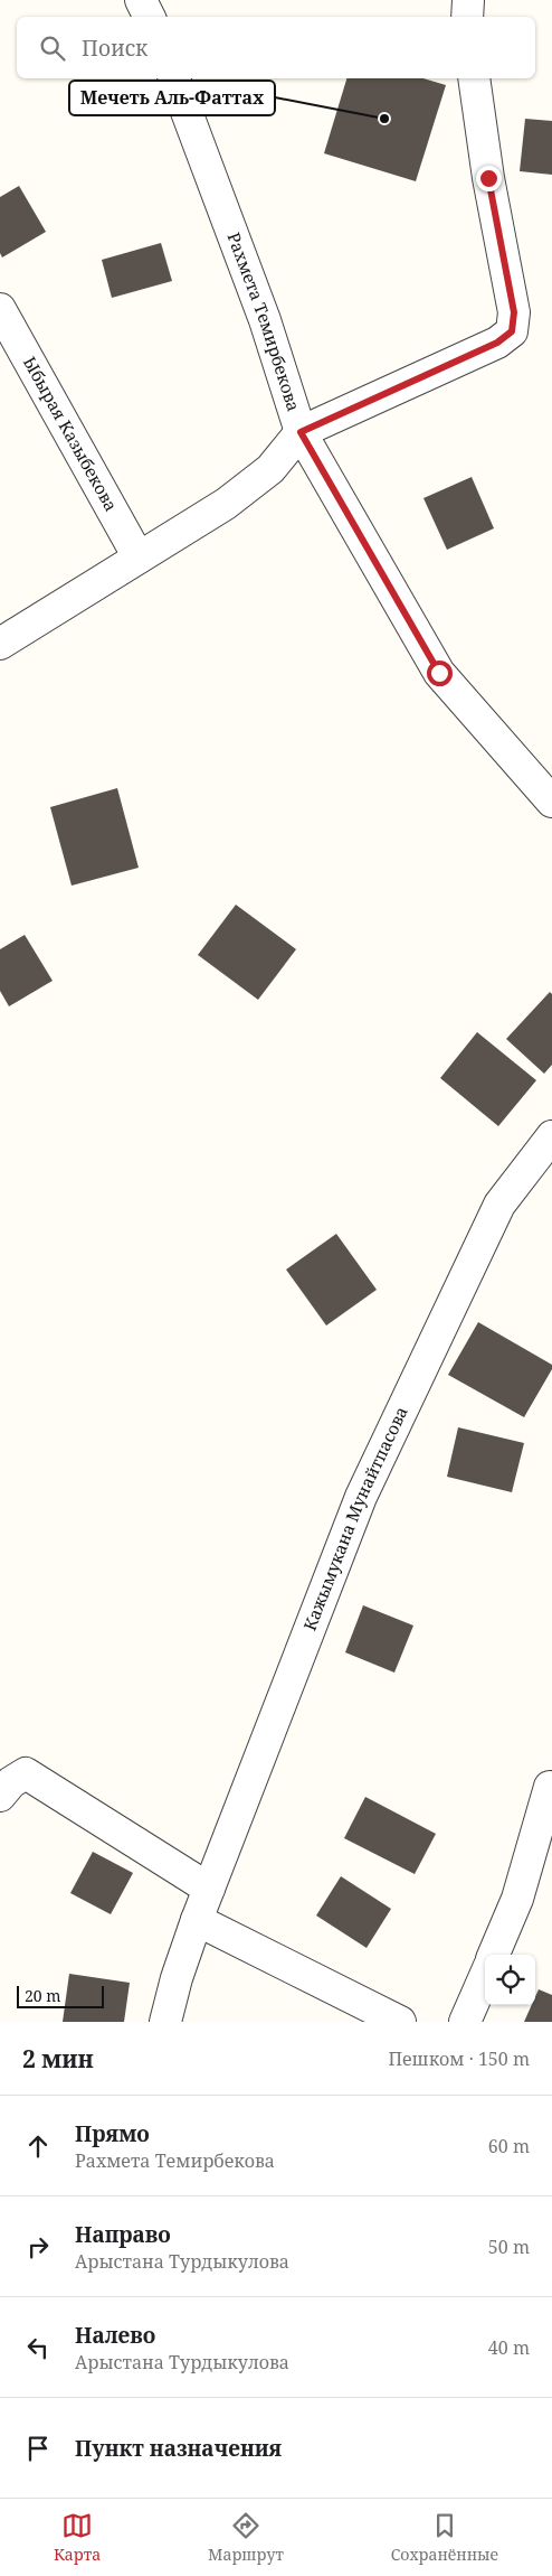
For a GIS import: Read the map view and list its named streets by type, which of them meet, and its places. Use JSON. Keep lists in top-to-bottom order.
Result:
{
  "streets": {
    "street": ["Рахмета Темирбекова", "Ыбырая Казыбекова", "Кажымукана Мунайтпасова"]
  },
  "places": ["Мечеть Аль-Фаттах"],
  "scale_bar": "20 m",
  "page": {
    "search": "Поиск",
    "scale": "20 m",
    "heading": ["2 мин", "Пешком · 150 m"],
    "list": [
      ["Прямо", "Рахмета Темирбекова", "60 m"],
      ["Направо", "Арыстана Турдыкулова", "50 m"],
      ["Налево", "Арыстана Турдыкулова", "40 m"],
      "Пункт назначения"
    ],
    "nav": ["Карта", "Маршрут", "Сохранённые"]
  }
}
